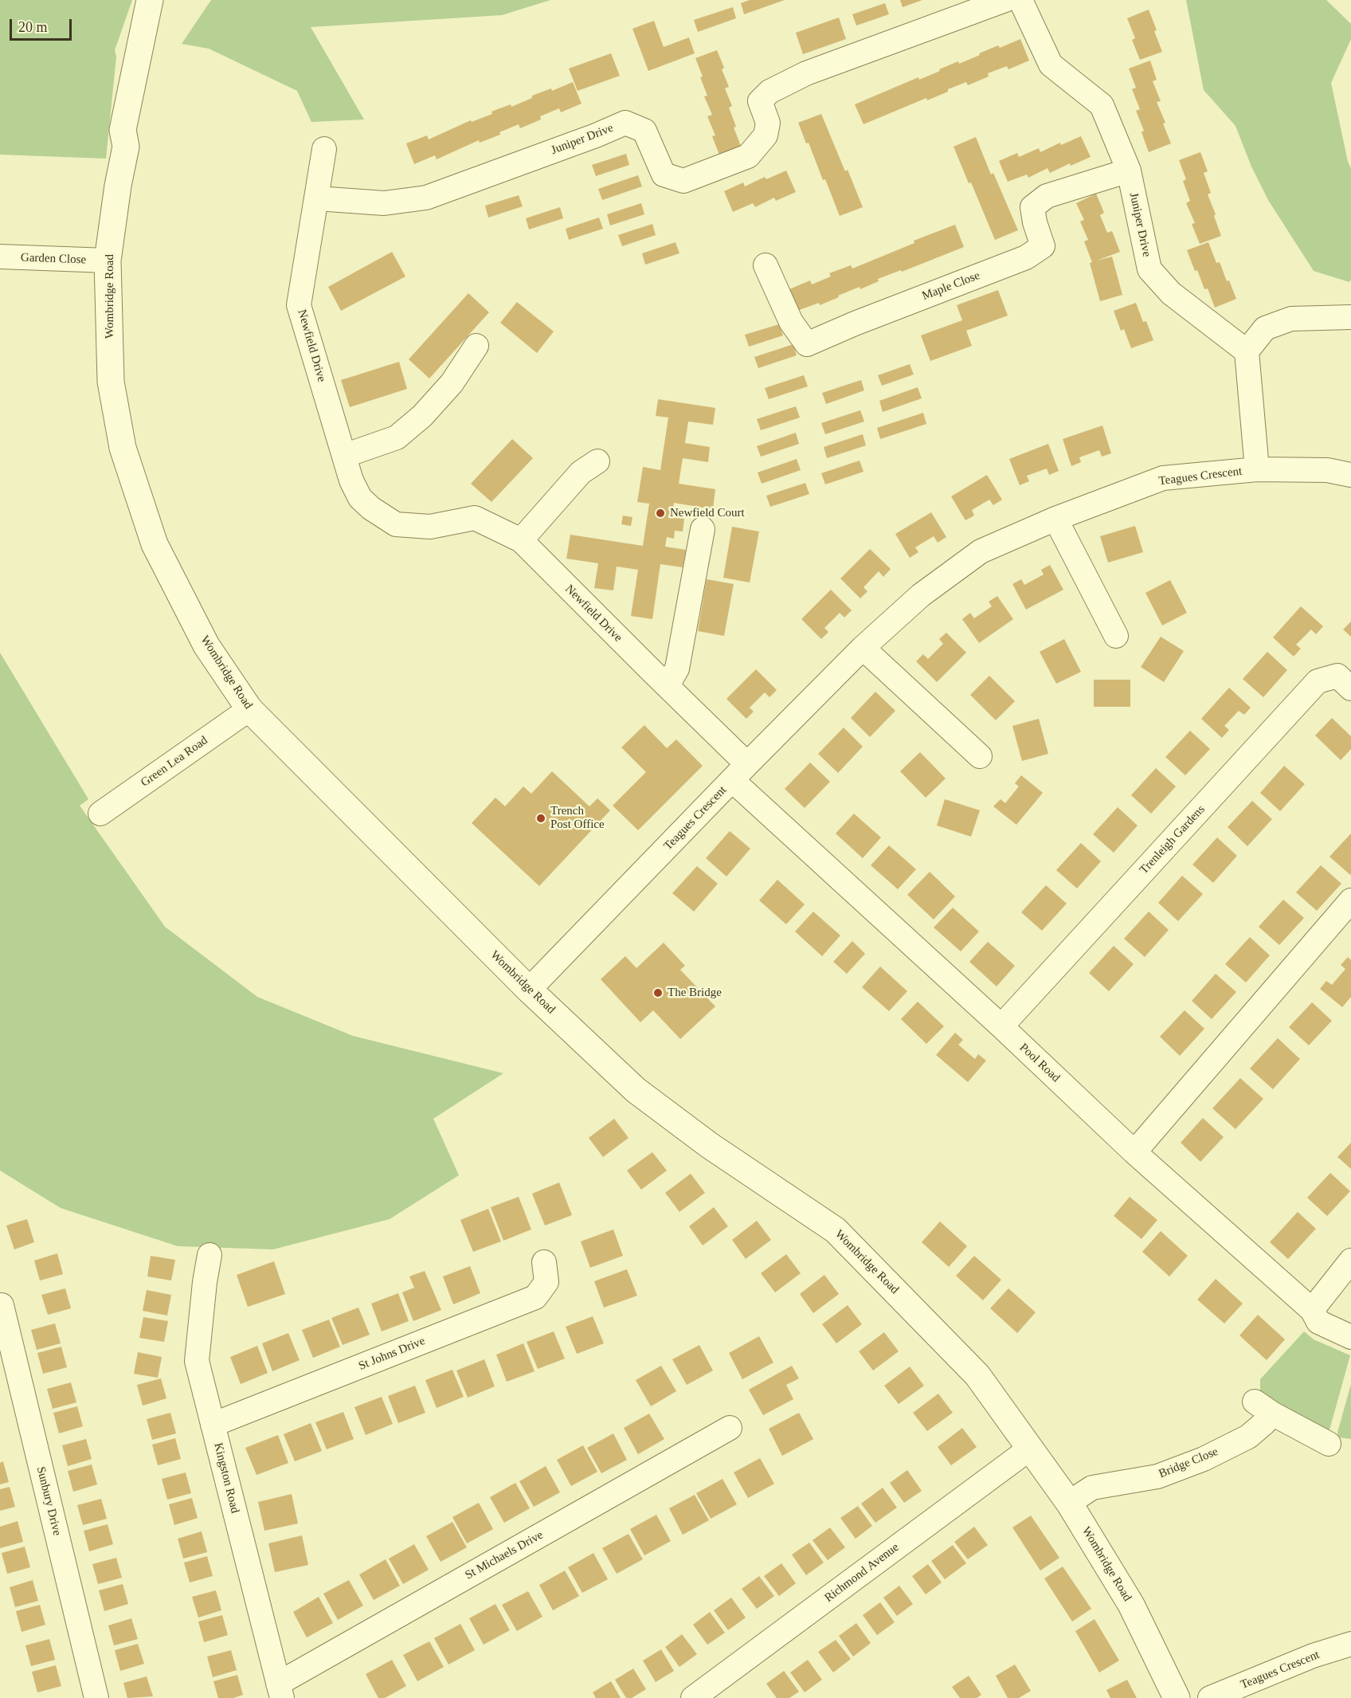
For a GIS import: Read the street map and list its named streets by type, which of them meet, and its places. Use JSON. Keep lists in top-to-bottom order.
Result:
{
  "streets": {
    "street": [
      "Juniper Drive",
      "Garden Close",
      "Maple Close",
      "Wombridge Road",
      "Newfield Drive",
      "Teagues Crescent",
      "Green Lea Road",
      "Trenleigh Gardens",
      "Pool Road",
      "St Johns Drive",
      "Bridge Close",
      "Kingston Road",
      "Sunbury Drive",
      "St Michaels Drive",
      "Richmond Avenue"
    ]
  },
  "crossings": [
    ["Juniper Drive", "Maple Close"],
    ["Juniper Drive", "Newfield Drive"],
    ["Garden Close", "Wombridge Road"],
    ["Wombridge Road", "Teagues Crescent"],
    ["Wombridge Road", "Green Lea Road"],
    ["Wombridge Road", "Bridge Close"],
    ["Wombridge Road", "Richmond Avenue"],
    ["Newfield Drive", "Teagues Crescent"],
    ["Newfield Drive", "Pool Road"],
    ["Teagues Crescent", "Pool Road"],
    ["Trenleigh Gardens", "Pool Road"],
    ["St Johns Drive", "Kingston Road"],
    ["Kingston Road", "St Michaels Drive"]
  ],
  "places": ["Newfield Court", "Trench Post Office", "The Bridge"],
  "scale_bar": "20 m"
}
